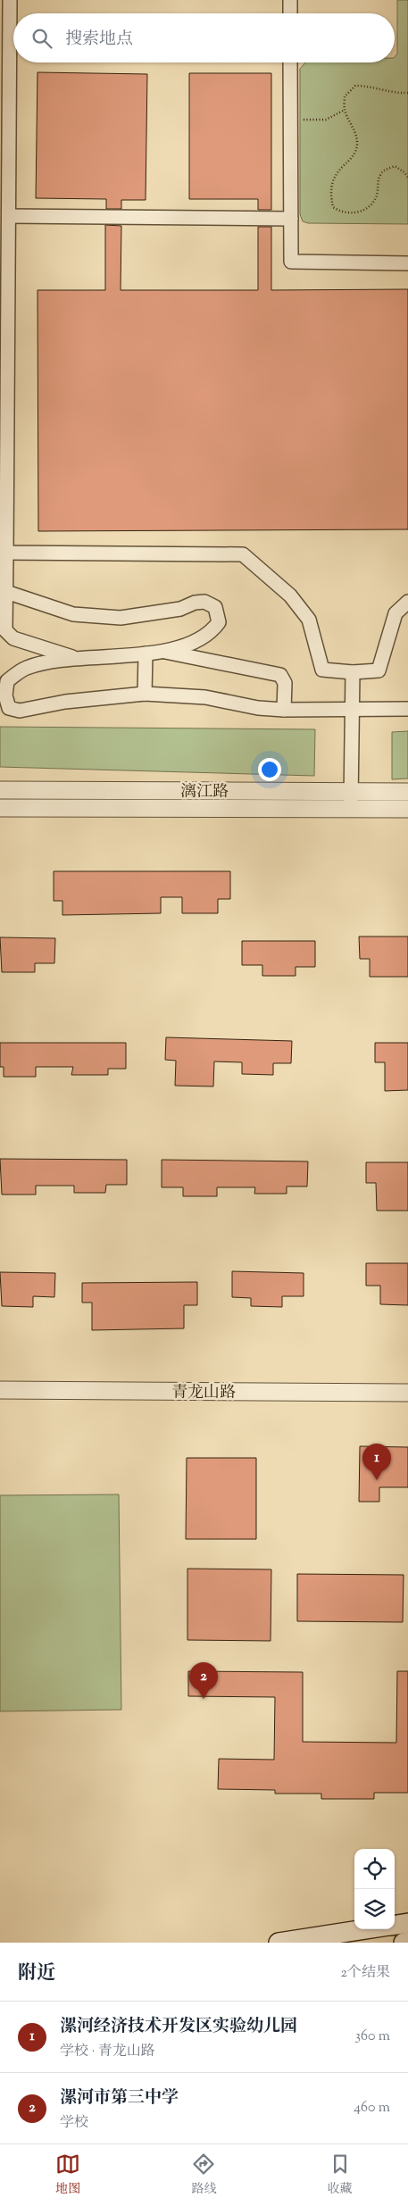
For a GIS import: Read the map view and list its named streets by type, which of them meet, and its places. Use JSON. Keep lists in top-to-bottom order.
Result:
{
  "streets": {
    "street": ["漓江路", "青龙山路"]
  },
  "page": {
    "search": "搜索地点",
    "pins": ["1", "2"],
    "heading": ["附近", "2个结果"],
    "list": [
      {
        "mark": "1",
        "name": "漯河经济技术开发区实验幼儿园",
        "note": "学校 · 青龙山路",
        "value": "360 m"
      },
      {
        "mark": "2",
        "name": "漯河市第三中学",
        "note": "学校",
        "value": "460 m"
      }
    ],
    "nav": ["地图", "路线", "收藏"]
  }
}
